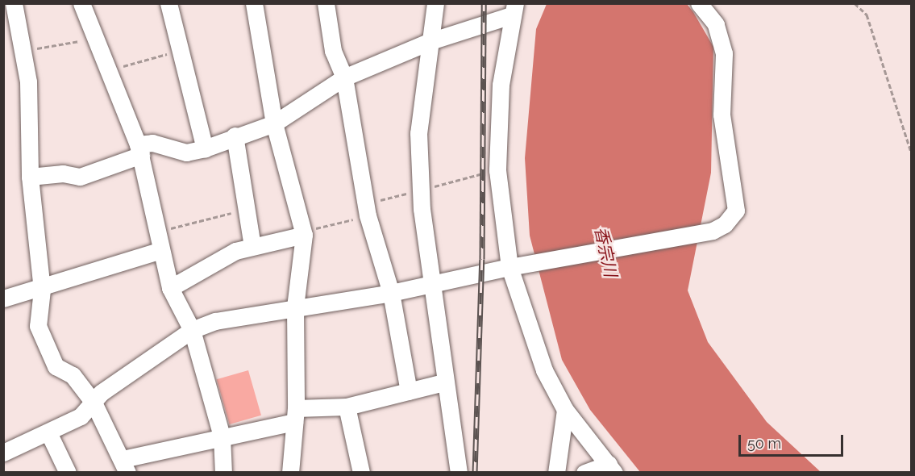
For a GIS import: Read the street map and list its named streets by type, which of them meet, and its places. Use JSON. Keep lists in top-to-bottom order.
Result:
{
  "water": ["香宗川"],
  "scale_bar": "50 m"
}
